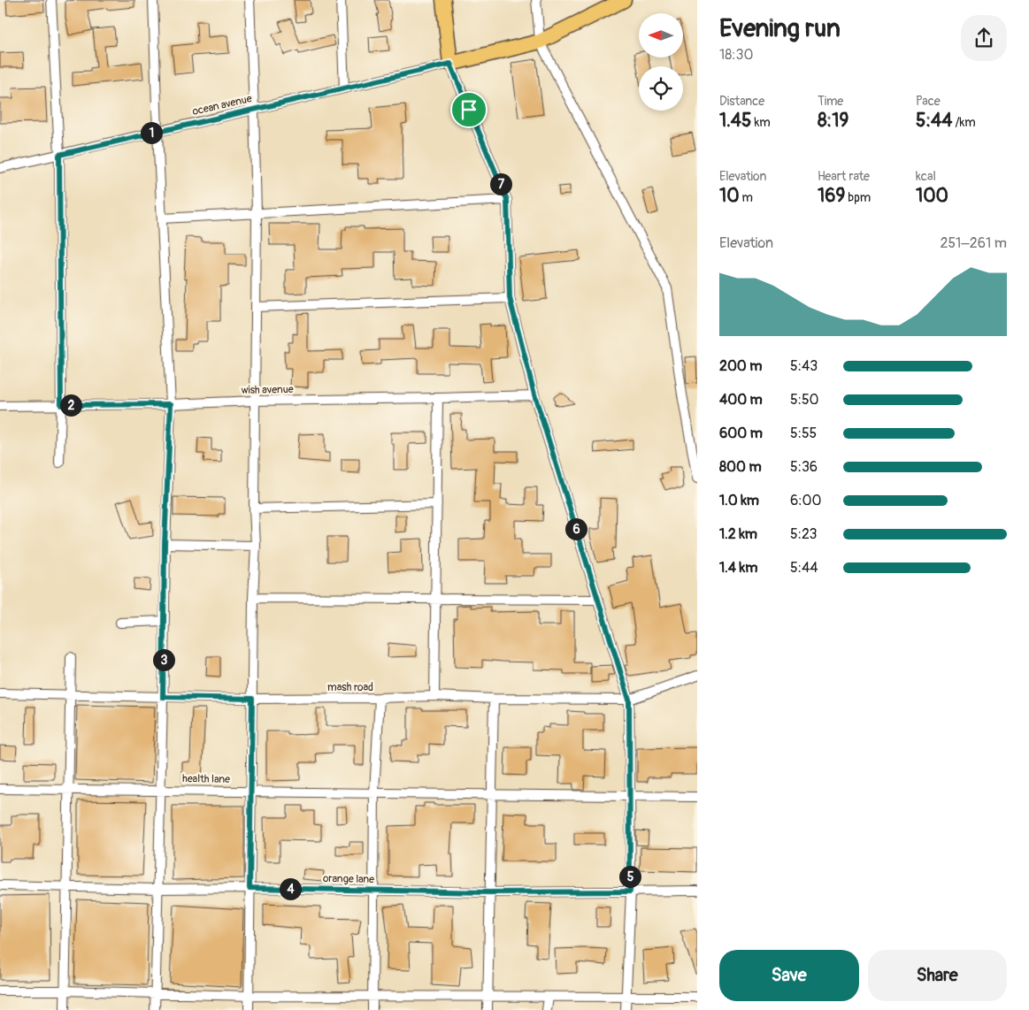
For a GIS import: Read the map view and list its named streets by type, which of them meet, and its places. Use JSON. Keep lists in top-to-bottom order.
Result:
{
  "streets": {
    "street": [
      "ocean avenue",
      "wish avenue",
      "mash road",
      "health lane",
      "orange lane"
    ]
  },
  "north": "left",
  "page": {
    "heading": ["Evening run", "18:30"],
    "stats": [
      ["Distance", "1.45 km"],
      ["Time", "8:19"],
      ["Pace", "5:44 /km"],
      ["Elevation", "10 m"],
      ["Heart rate", "169 bpm"],
      ["kcal", "100"]
    ],
    "pins": [
      "1",
      "7",
      "2",
      "6",
      "3",
      "5",
      "4"
    ],
    "chart": ["Elevation", "251–261 m"],
    "list": [
      {
        "name": "200 m",
        "note": "5:43"
      },
      {
        "name": "400 m",
        "note": "5:50"
      },
      {
        "name": "600 m",
        "note": "5:55"
      },
      {
        "name": "800 m",
        "note": "5:36"
      },
      {
        "name": "1.0 km",
        "note": "6:00"
      },
      {
        "name": "1.2 km",
        "note": "5:23"
      },
      {
        "name": "1.4 km",
        "note": "5:44"
      }
    ],
    "buttons": ["Save", "Share"]
  }
}
